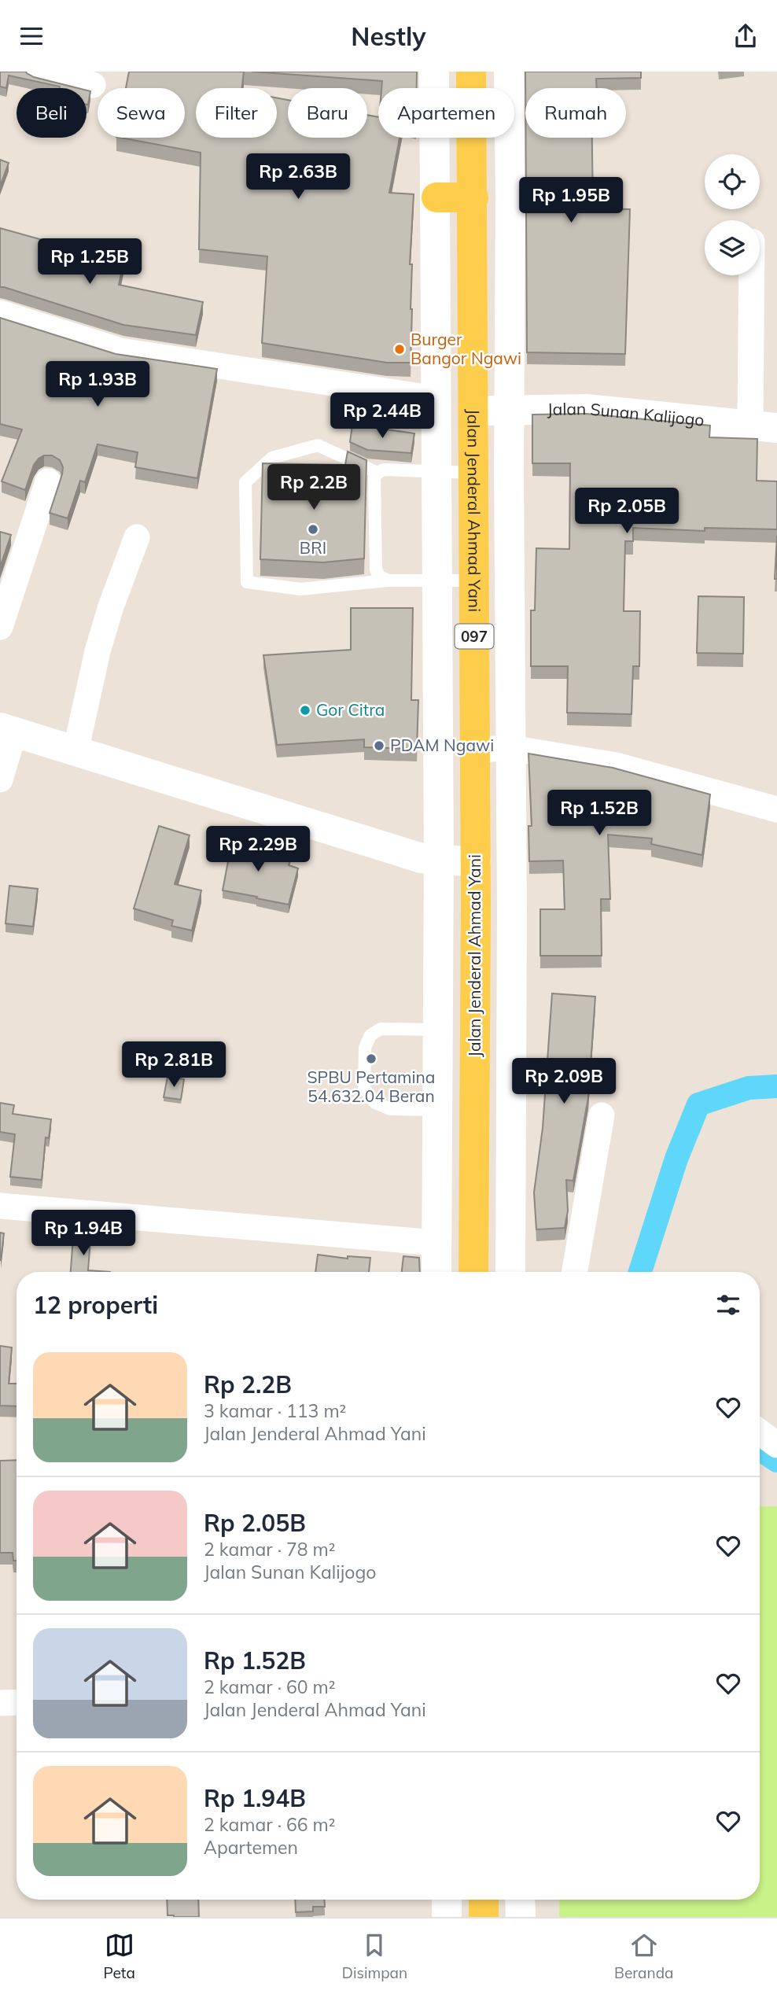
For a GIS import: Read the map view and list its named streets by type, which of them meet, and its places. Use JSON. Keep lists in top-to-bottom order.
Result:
{
  "streets": {
    "main road": ["Jalan Jenderal Ahmad Yani", "097"],
    "street": ["Jalan Sunan Kalijogo"]
  },
  "crossings": [
    ["Jalan Sunan Kalijogo", "Jalan Jenderal Ahmad Yani"]
  ],
  "places": [
    "Burger Bangor Ngawi",
    "BRI",
    "Gor Citra",
    "PDAM Ngawi",
    "SPBU Pertamina 54.632.04 Beran"
  ],
  "page": {
    "header": "Nestly",
    "chip": [
      "Beli",
      "Sewa",
      "Filter",
      "Baru",
      "Apartemen",
      "Rumah"
    ],
    "price": [
      "Rp 2.63B",
      "Rp 1.95B",
      "Rp 1.25B",
      "Rp 1.93B",
      "Rp 2.44B",
      "Rp 2.2B",
      "Rp 2.05B",
      "Rp 1.52B",
      "Rp 2.29B",
      "Rp 2.81B",
      "Rp 2.09B",
      "Rp 1.94B"
    ],
    "heading": "12 properti",
    "list": [
      {
        "name": "Rp 2.2B",
        "note": "3 kamar · 113 m² · Jalan Jenderal Ahmad Yani"
      },
      {
        "name": "Rp 2.05B",
        "note": "2 kamar · 78 m² · Jalan Sunan Kalijogo"
      },
      {
        "name": "Rp 1.52B",
        "note": "2 kamar · 60 m² · Jalan Jenderal Ahmad Yani"
      },
      {
        "name": "Rp 1.94B",
        "note": "2 kamar · 66 m² · Apartemen"
      }
    ],
    "tabs": ["Peta", "Disimpan", "Beranda"]
  }
}
